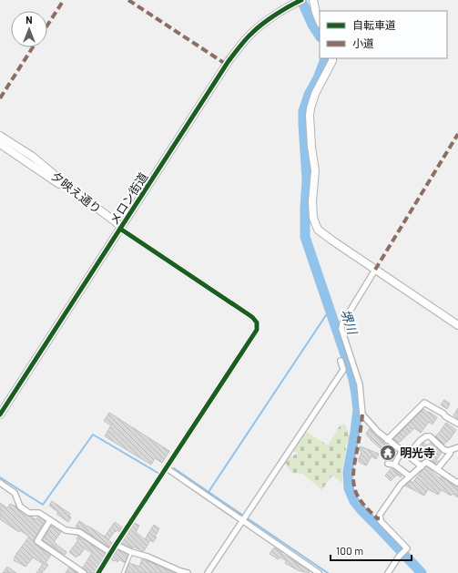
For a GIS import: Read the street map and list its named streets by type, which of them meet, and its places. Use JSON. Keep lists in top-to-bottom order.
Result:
{
  "streets": {
    "street": ["夕映え通り", "メロン街道"]
  },
  "crossings": [
    ["夕映え通り", "メロン街道"]
  ],
  "water": ["堺川"],
  "places": {
    "temple": ["明光寺"]
  },
  "legend": ["自転車道", "小道"],
  "scale_bar": "100 m",
  "north": "top"
}
